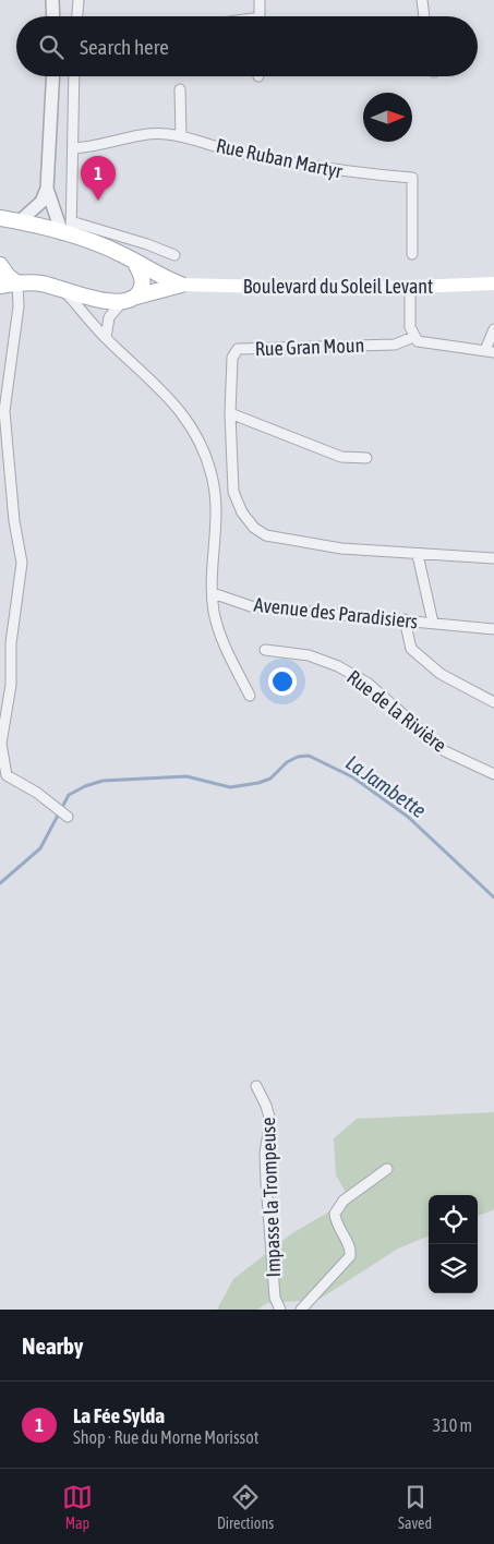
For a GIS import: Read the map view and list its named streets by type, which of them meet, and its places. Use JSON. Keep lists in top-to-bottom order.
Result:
{
  "streets": {
    "main road": ["Boulevard du Soleil Levant"],
    "street": [
      "Rue Ruban Martyr",
      "Rue Gran Moun",
      "Avenue des Paradisiers",
      "Rue de la Rivière",
      "Impasse la Trompeuse"
    ]
  },
  "water": ["La Jambette"],
  "north": "right",
  "page": {
    "search": "Search here",
    "pins": "1",
    "heading": "Nearby",
    "list": [
      {
        "mark": "1",
        "name": "La Fée Sylda",
        "note": "Shop · Rue du Morne Morissot",
        "value": "310 m"
      }
    ],
    "nav": ["Map", "Directions", "Saved"]
  }
}
